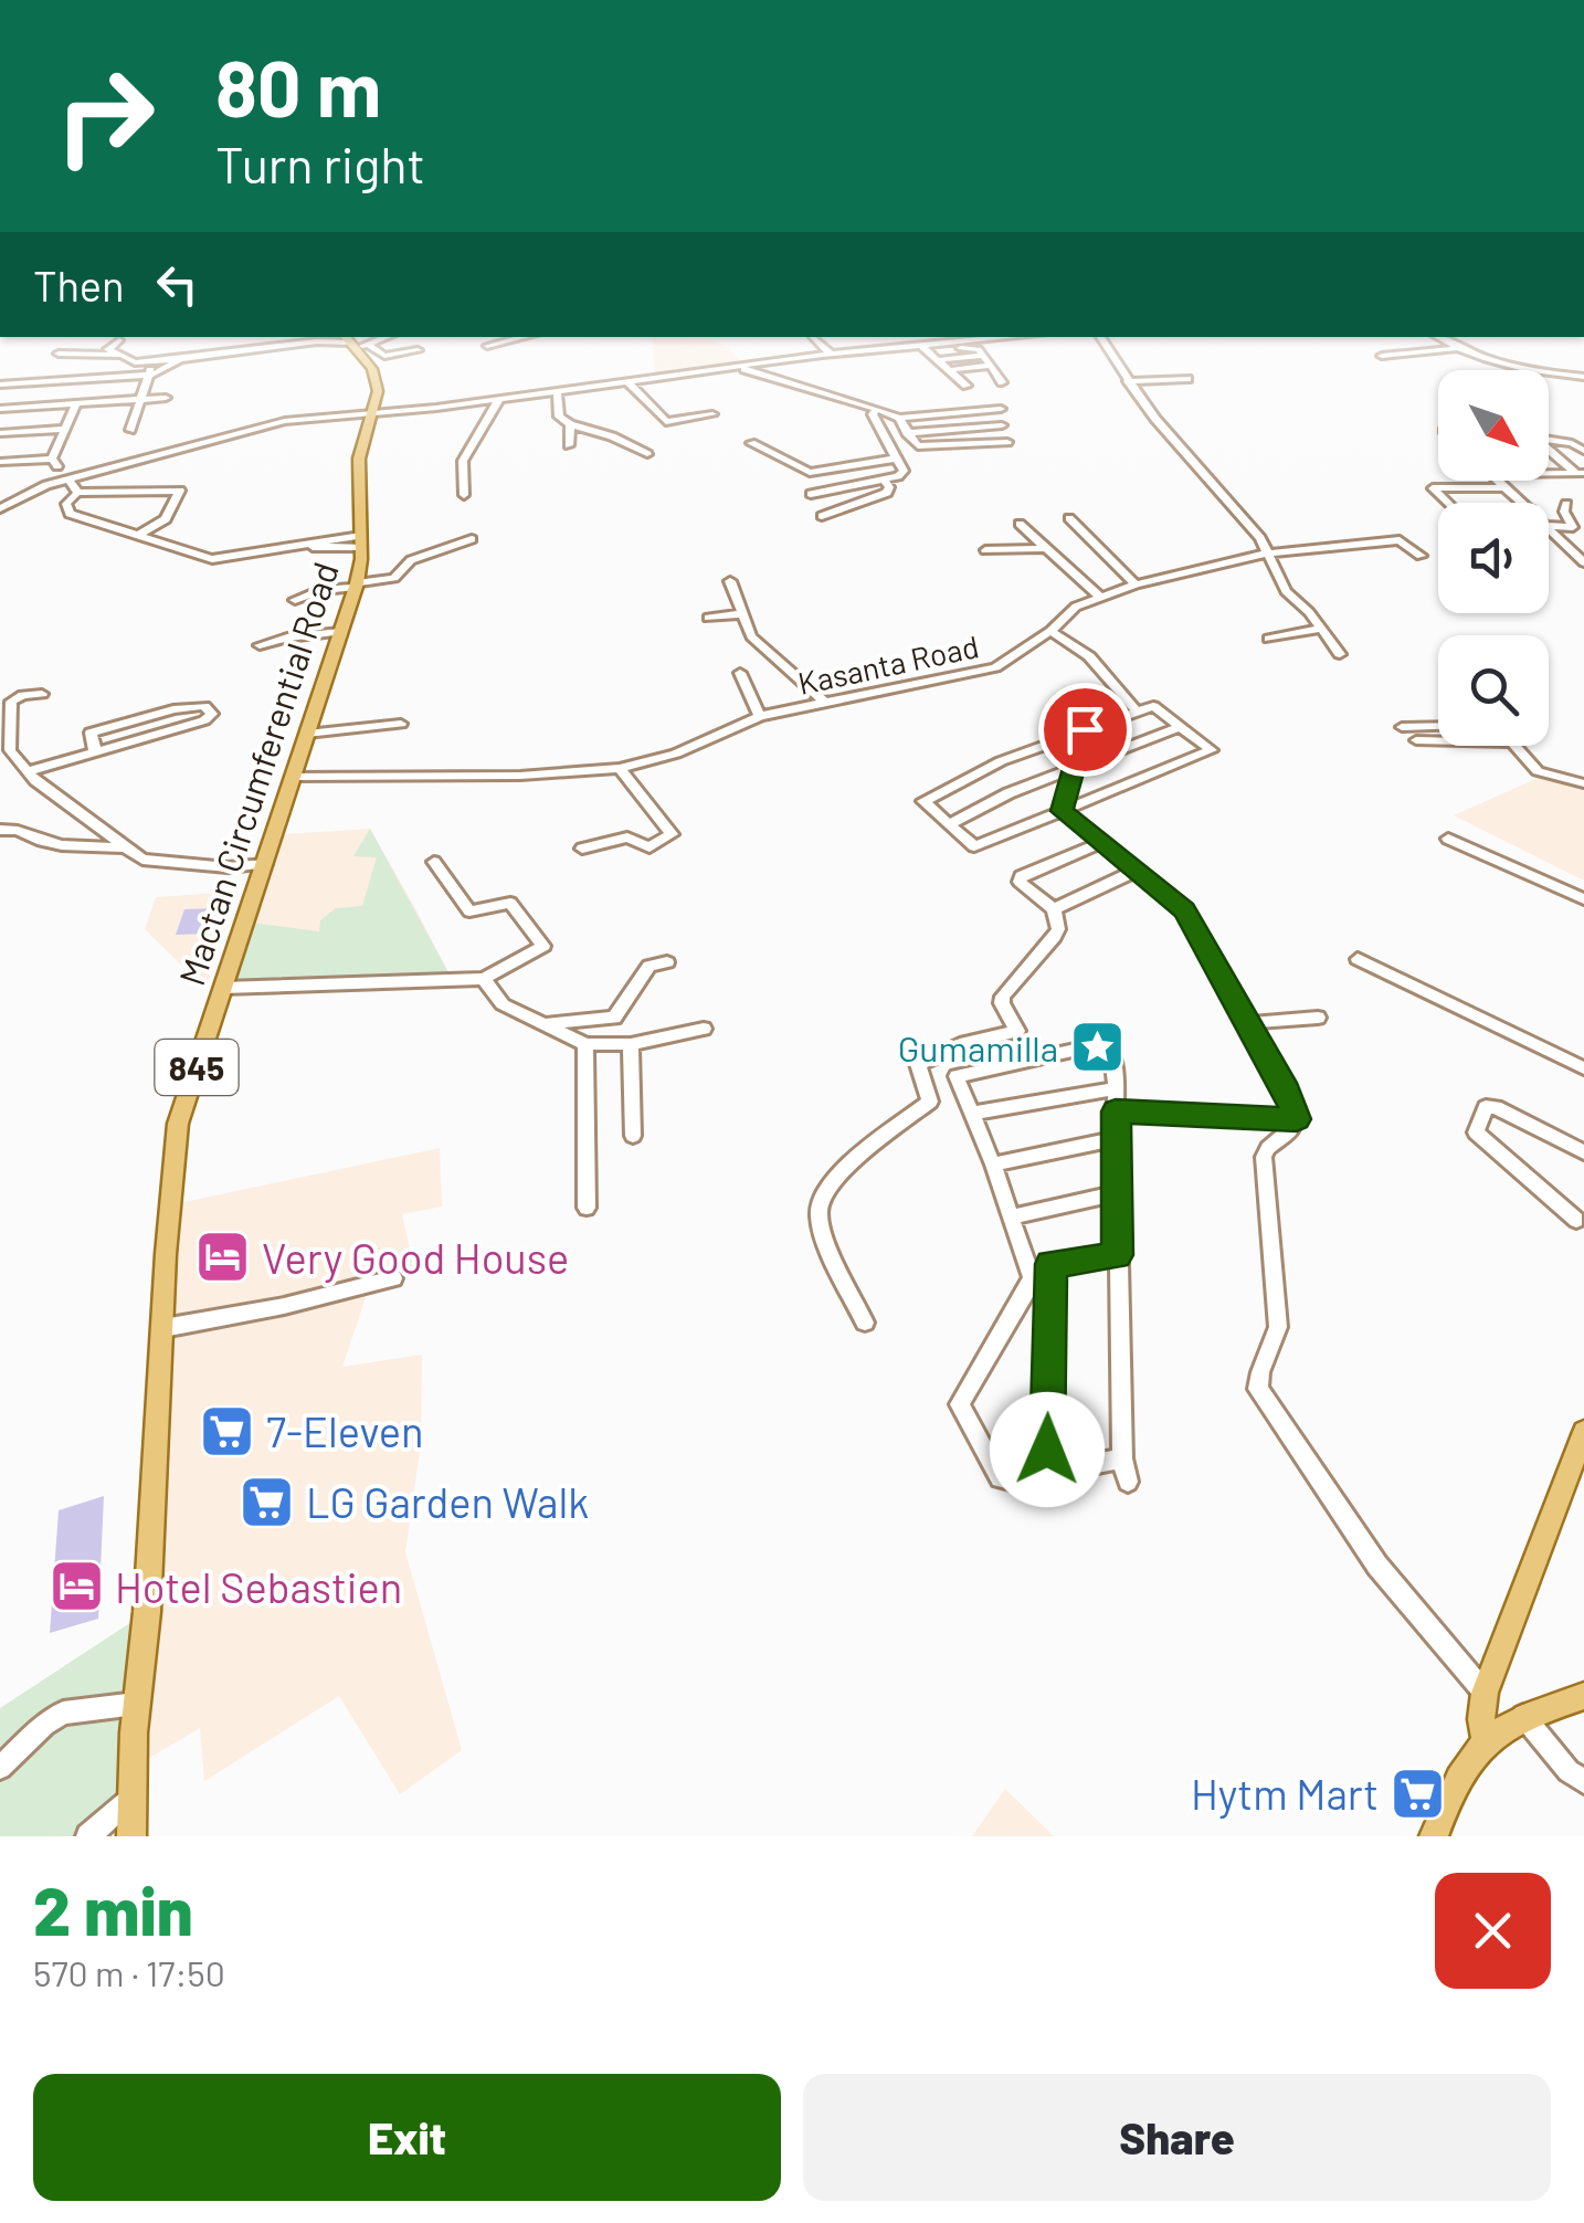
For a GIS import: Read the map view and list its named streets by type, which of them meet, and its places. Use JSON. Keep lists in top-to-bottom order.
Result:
{
  "streets": {
    "main road": ["Mactan Circumferential Road", "845"],
    "street": ["Kasanta Road"]
  },
  "crossings": [
    ["Kasanta Road", "Mactan Circumferential Road"]
  ],
  "places": {
    "place": ["Gumamilla"],
    "hotel": ["Very Good House", "Hotel Sebastien"],
    "supermarket": ["7-Eleven", "LG Garden Walk", "Hytm Mart"]
  },
  "north": "bottom right",
  "page": {
    "turn": ["80 m", "Turn right"],
    "then": "Then",
    "heading": ["2 min", "570 m · 17:50"],
    "buttons": ["Exit", "Share"]
  }
}
